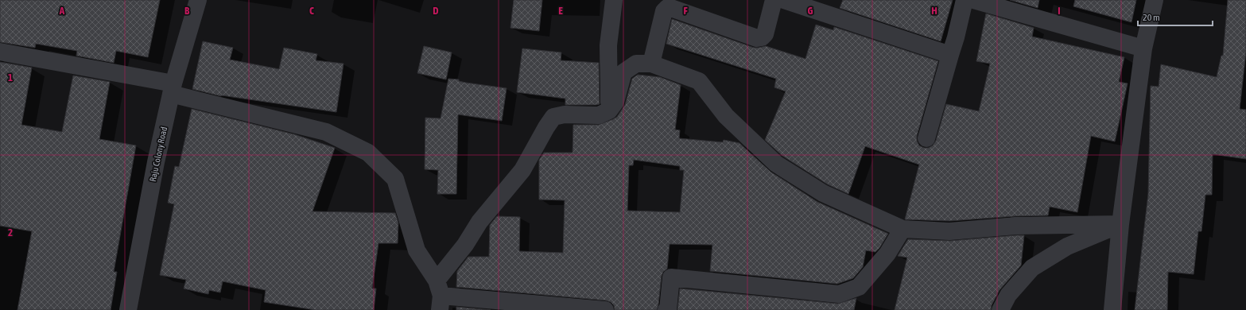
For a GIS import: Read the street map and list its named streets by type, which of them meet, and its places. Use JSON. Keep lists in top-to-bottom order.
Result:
{
  "streets": {
    "street": ["Raju Colony Road"]
  },
  "scale_bar": "20 m",
  "grid": {
    "columns": [
      "A",
      "B",
      "C",
      "D",
      "E",
      "F",
      "G",
      "H",
      "I"
    ],
    "rows": ["1", "2"]
  }
}
